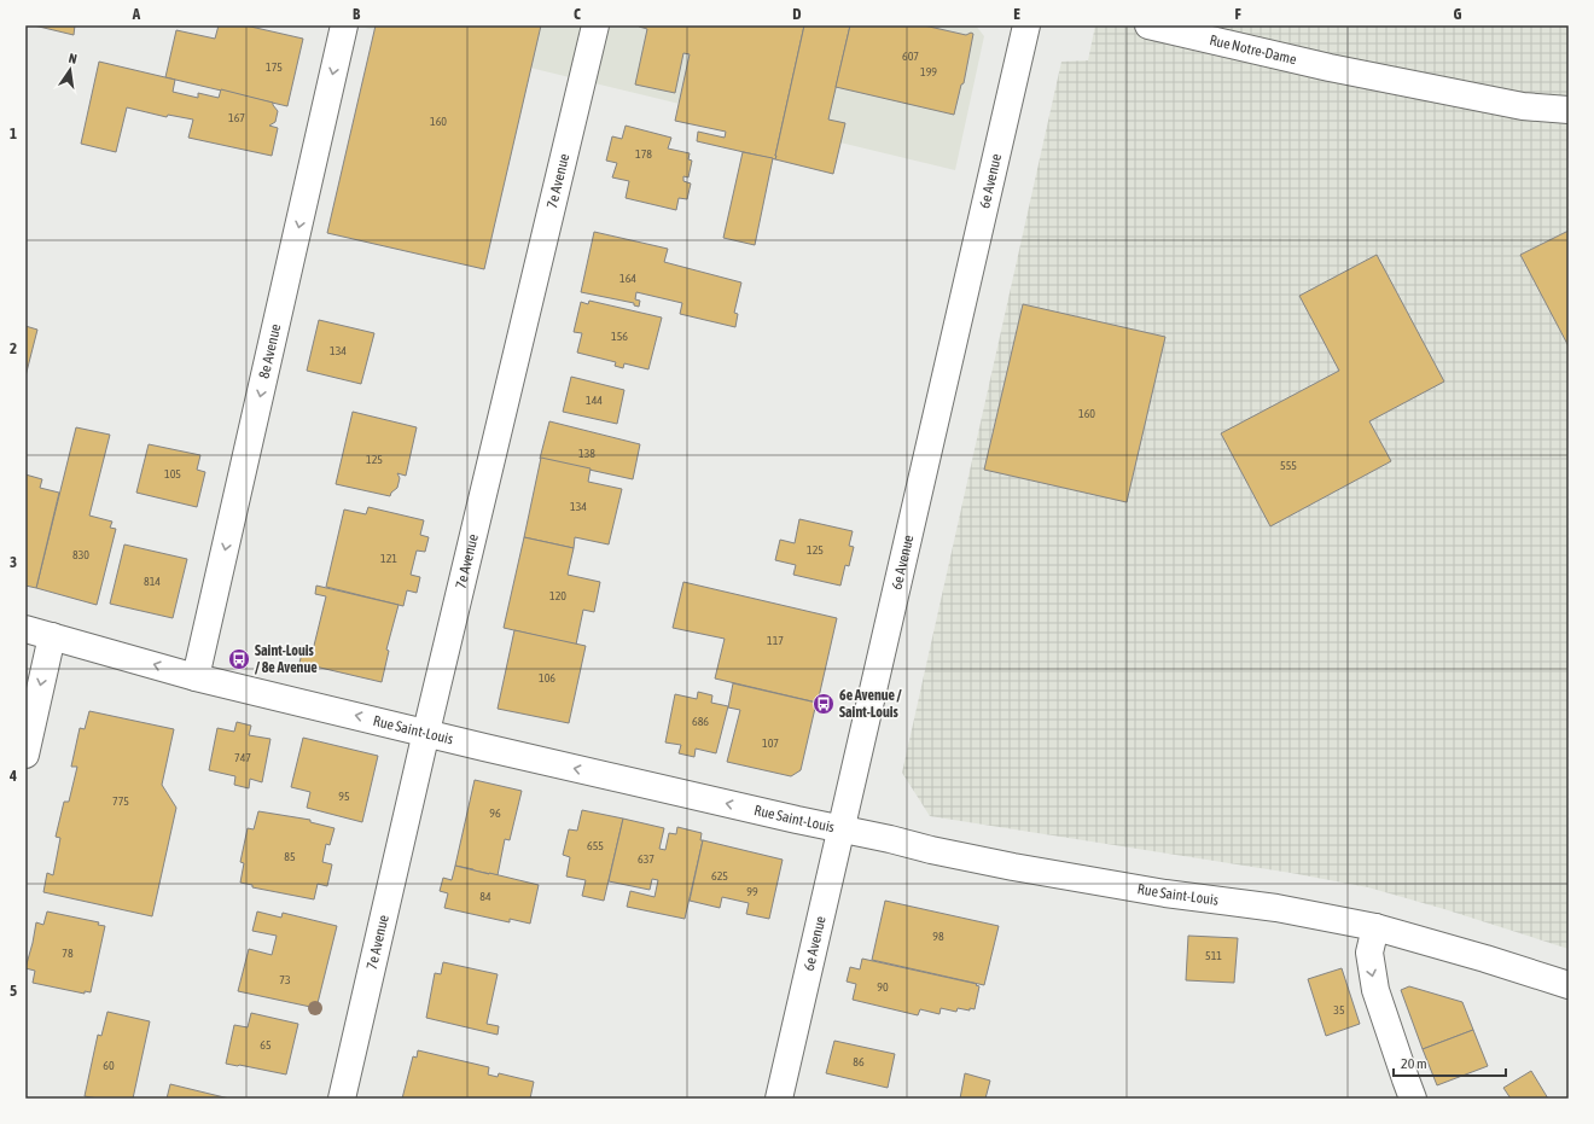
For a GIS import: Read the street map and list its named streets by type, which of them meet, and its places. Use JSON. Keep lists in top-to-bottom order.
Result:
{
  "streets": {
    "street": [
      "Rue Notre-Dame",
      "7e Avenue",
      "6e Avenue",
      "8e Avenue",
      "Rue Saint-Louis"
    ]
  },
  "crossings": [
    ["7e Avenue", "Rue Saint-Louis"],
    ["6e Avenue", "Rue Saint-Louis"],
    ["8e Avenue", "Rue Saint-Louis"]
  ],
  "one_way": ["8e Avenue", "Rue Saint-Louis"],
  "places": {
    "bus stop": ["Saint-Louis / 8e Avenue", "6e Avenue / Saint-Louis"]
  },
  "house_numbers": [
    "607",
    "175",
    "199",
    "167",
    "160",
    "178",
    "164",
    "156",
    "134",
    "144",
    "160",
    "138",
    "125",
    "555",
    "105",
    "134",
    "125",
    "830",
    "121",
    "814",
    "120",
    "117",
    "106",
    "686",
    "107",
    "747",
    "95",
    "775",
    "96",
    "655",
    "85",
    "637",
    "625",
    "99",
    "84",
    "98",
    "78",
    "511",
    "73",
    "90",
    "35",
    "65",
    "86",
    "60"
  ],
  "scale_bar": "20 m",
  "north": "top",
  "grid": {
    "columns": [
      "A",
      "B",
      "C",
      "D",
      "E",
      "F",
      "G"
    ],
    "rows": [
      "1",
      "2",
      "3",
      "4",
      "5"
    ]
  }
}
